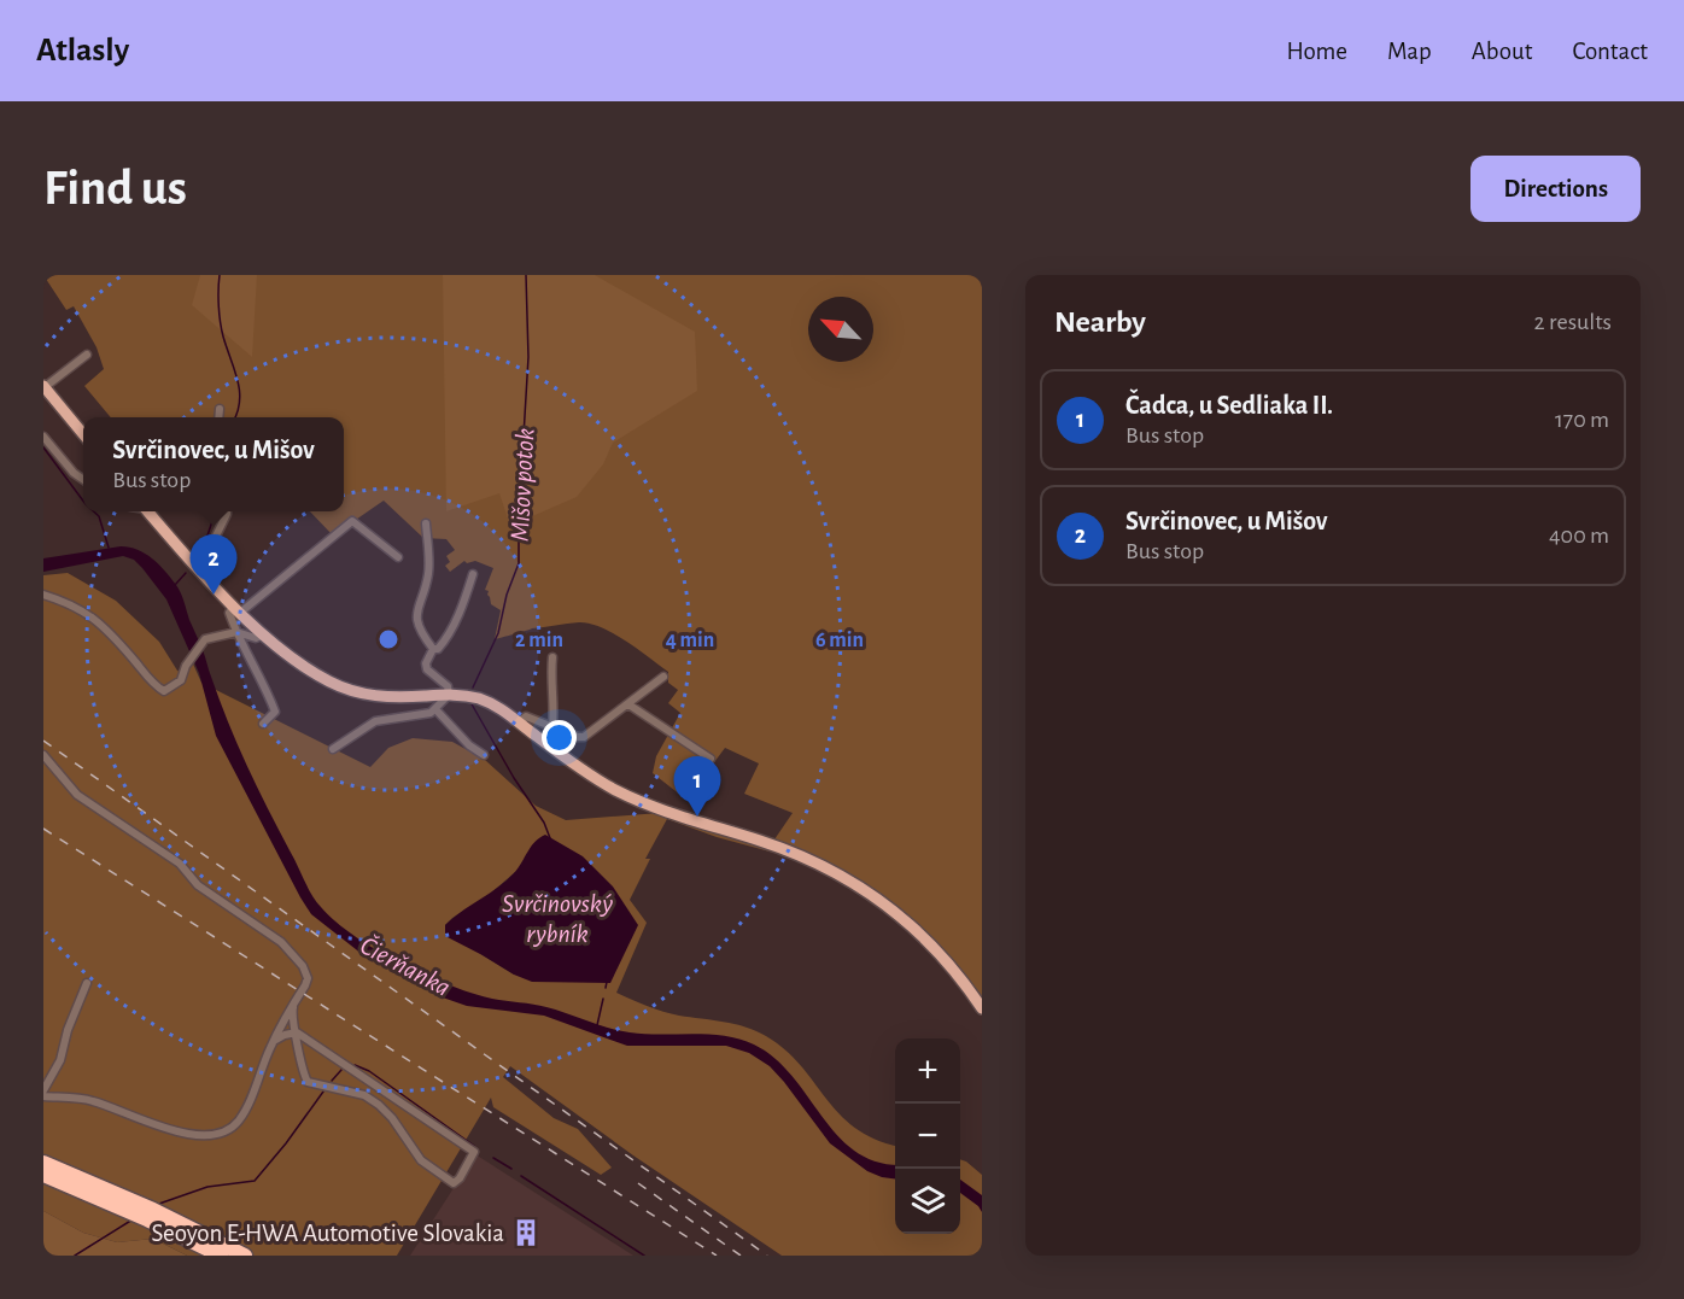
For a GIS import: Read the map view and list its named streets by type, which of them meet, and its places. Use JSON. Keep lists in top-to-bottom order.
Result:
{
  "water": ["Mišov potok", "Svrčinovský rybník", "Čierňanka"],
  "places": {
    "building": ["Seoyon E-HWA Automotive Slovakia"]
  },
  "north": "top left",
  "page": {
    "header": "Atlasly",
    "nav": [
      "Home",
      "Map",
      "About",
      "Contact"
    ],
    "buttons": "Directions",
    "title": "Find us",
    "heading": ["Nearby", "2 results"],
    "list": [
      {
        "mark": "1",
        "name": "Čadca, u Sedliaka II.",
        "note": "Bus stop",
        "value": "170 m"
      },
      {
        "mark": "2",
        "name": "Svrčinovec, u Mišov",
        "note": "Bus stop",
        "value": "400 m"
      }
    ],
    "popup": ["Svrčinovec, u Mišov", "Bus stop"],
    "pins": ["2", "1"],
    "map_buttons": ["+", "−"]
  },
  "rings": ["2 min", "4 min", "6 min"]
}
